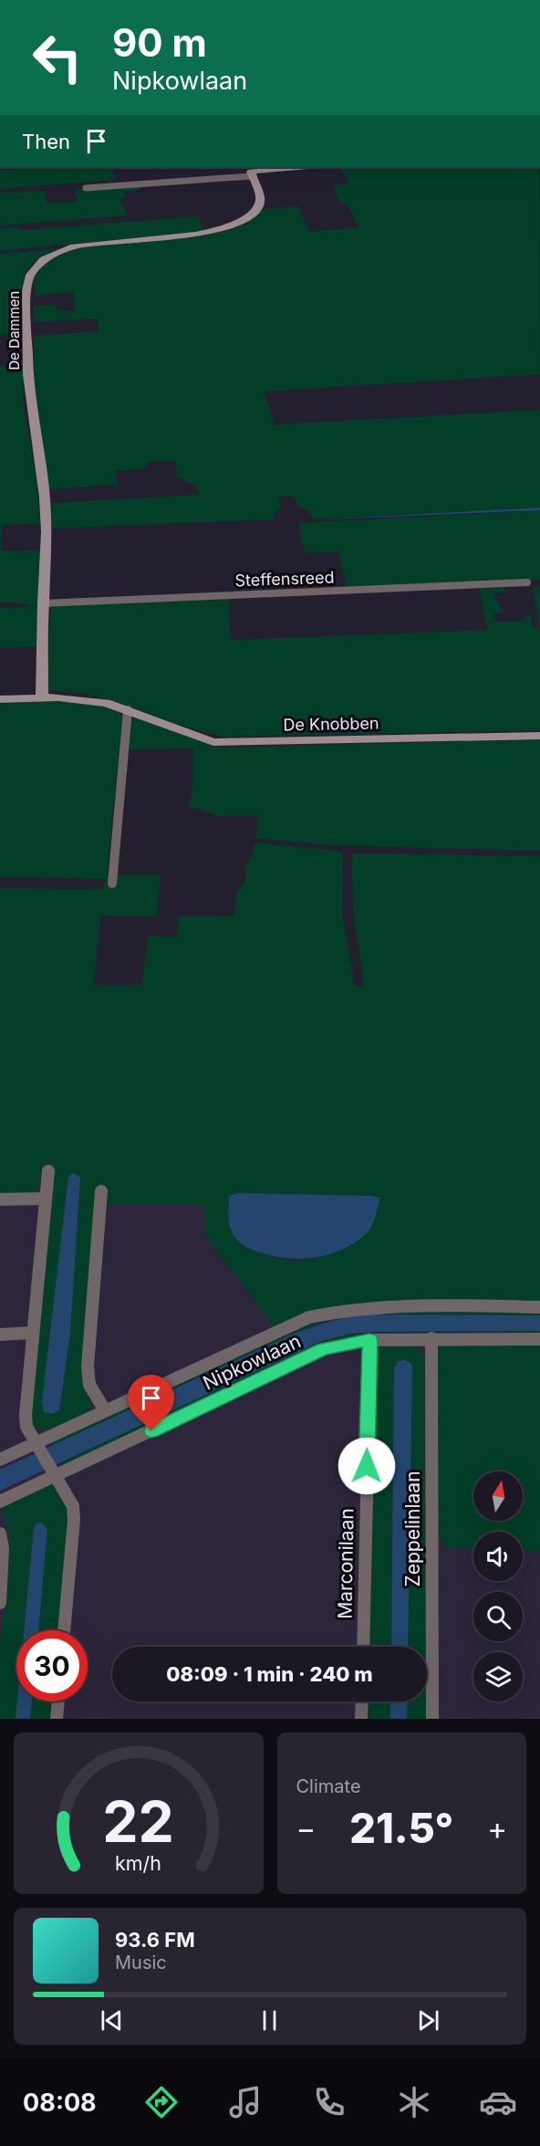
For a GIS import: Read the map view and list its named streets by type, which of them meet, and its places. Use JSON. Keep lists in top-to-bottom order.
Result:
{
  "streets": {
    "street": [
      "De Dammen",
      "Steffensreed",
      "De Knobben",
      "Nipkowlaan",
      "Zeppelinlaan",
      "Marconilaan"
    ]
  },
  "crossings": [
    ["De Dammen", "Steffensreed"],
    ["De Dammen", "De Knobben"],
    ["Nipkowlaan", "Zeppelinlaan"],
    ["Nipkowlaan", "Marconilaan"]
  ],
  "north": "top",
  "page": {
    "turn": ["90 m", "Nipkowlaan"],
    "then": "Then",
    "limit": "30",
    "trip": "08:09 · 1 min · 240 m",
    "tile": "Climate",
    "heat": ["−", "21.5°", "+"],
    "song": ["93.6 FM", "Music"],
    "tabs": "08:08",
    "gauge": ["22", "km/h"]
  }
}
